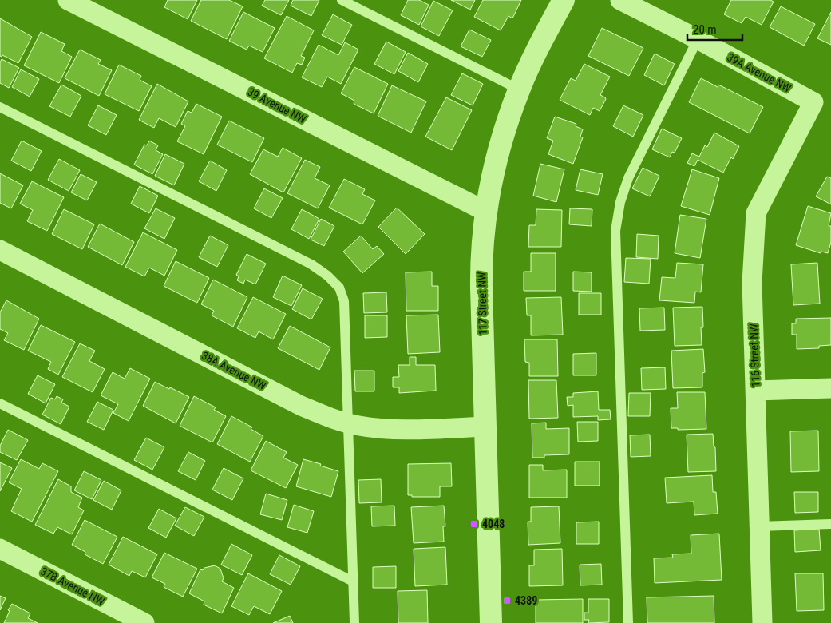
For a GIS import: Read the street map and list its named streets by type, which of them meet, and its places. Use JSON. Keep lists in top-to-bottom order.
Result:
{
  "streets": {
    "street": [
      "39A Avenue NW",
      "39 Avenue NW",
      "117 Street NW",
      "116 Street NW",
      "38A Avenue NW",
      "37B Avenue NW"
    ]
  },
  "crossings": [
    ["39A Avenue NW", "116 Street NW"],
    ["39 Avenue NW", "117 Street NW"],
    ["117 Street NW", "38A Avenue NW"]
  ],
  "places": {
    "transit": ["4048", "4389"]
  },
  "scale_bar": "20 m"
}
